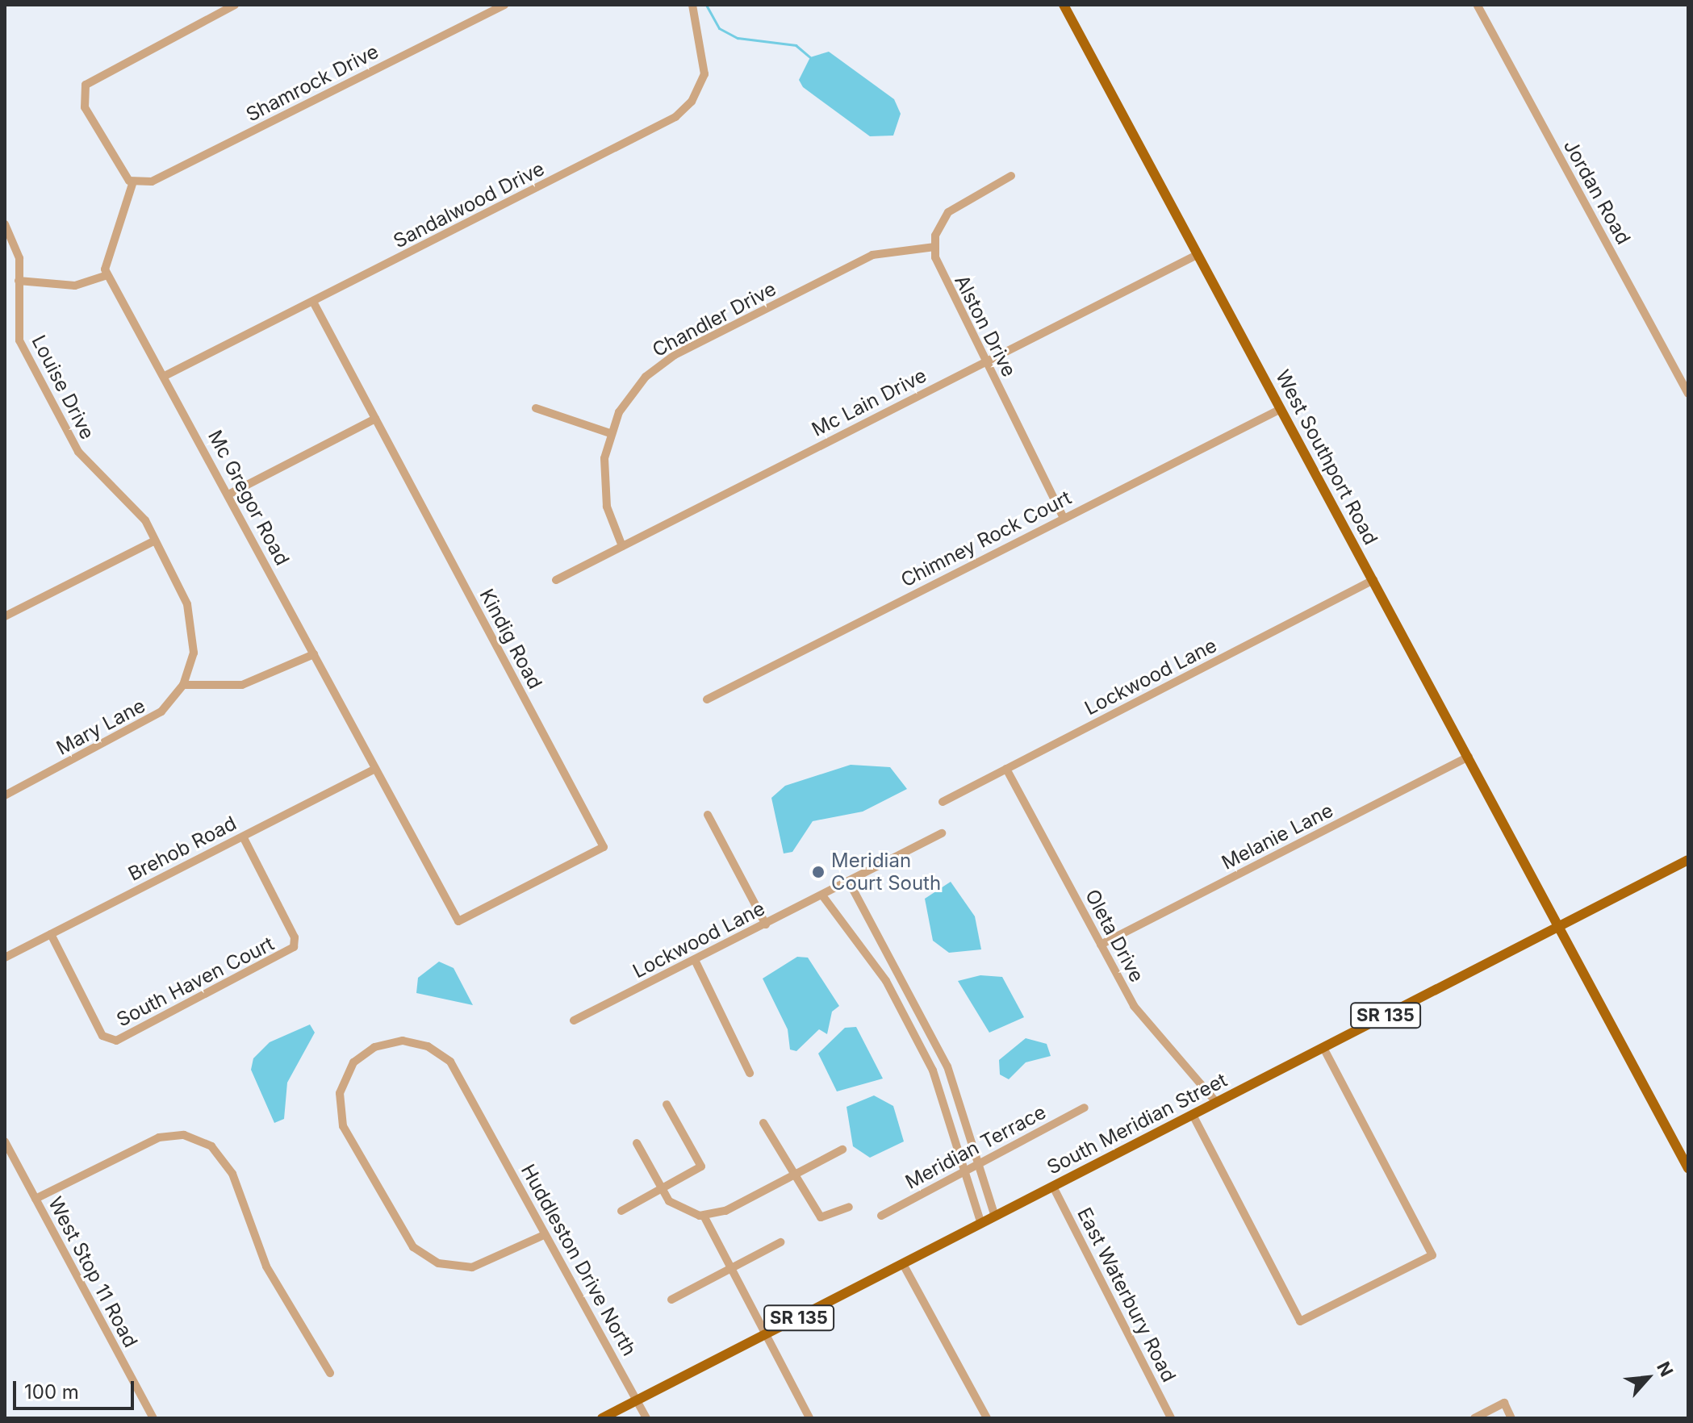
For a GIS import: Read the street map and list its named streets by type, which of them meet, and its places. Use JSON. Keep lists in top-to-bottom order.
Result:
{
  "streets": {
    "main road": ["West Southport Road", "SR 135", "South Meridian Street"],
    "street": [
      "Shamrock Drive",
      "Jordan Road",
      "Sandalwood Drive",
      "Chandler Drive",
      "Alston Drive",
      "Louise Drive",
      "Mc Lain Drive",
      "Mc Gregor Road",
      "Chimney Rock Court",
      "Kindig Road",
      "Lockwood Lane",
      "Mary Lane",
      "Melanie Lane",
      "Brehob Road",
      "Oleta Drive",
      "South Haven Court",
      "Meridian Terrace",
      "Huddleston Drive North",
      "West Stop 11 Road",
      "East Waterbury Road"
    ]
  },
  "crossings": [
    ["Sandalwood Drive", "Mc Gregor Road"],
    ["Sandalwood Drive", "Kindig Road"],
    ["Chandler Drive", "Alston Drive"],
    ["Chandler Drive", "Mc Lain Drive"],
    ["Alston Drive", "Mc Lain Drive"],
    ["Alston Drive", "Chimney Rock Court"],
    ["Louise Drive", "Mary Lane"],
    ["Mc Lain Drive", "West Southport Road"],
    ["West Southport Road", "Chimney Rock Court"],
    ["West Southport Road", "Lockwood Lane"],
    ["West Southport Road", "Melanie Lane"],
    ["West Southport Road", "South Meridian Street"],
    ["Mc Gregor Road", "Kindig Road"],
    ["Mc Gregor Road", "Brehob Road"],
    ["Lockwood Lane", "Oleta Drive"],
    ["Melanie Lane", "Oleta Drive"],
    ["Brehob Road", "South Haven Court"],
    ["Oleta Drive", "South Meridian Street"],
    ["South Meridian Street", "Huddleston Drive North"],
    ["South Meridian Street", "East Waterbury Road"]
  ],
  "places": ["Meridian Court South"],
  "scale_bar": "100 m",
  "north": "top right"
}
